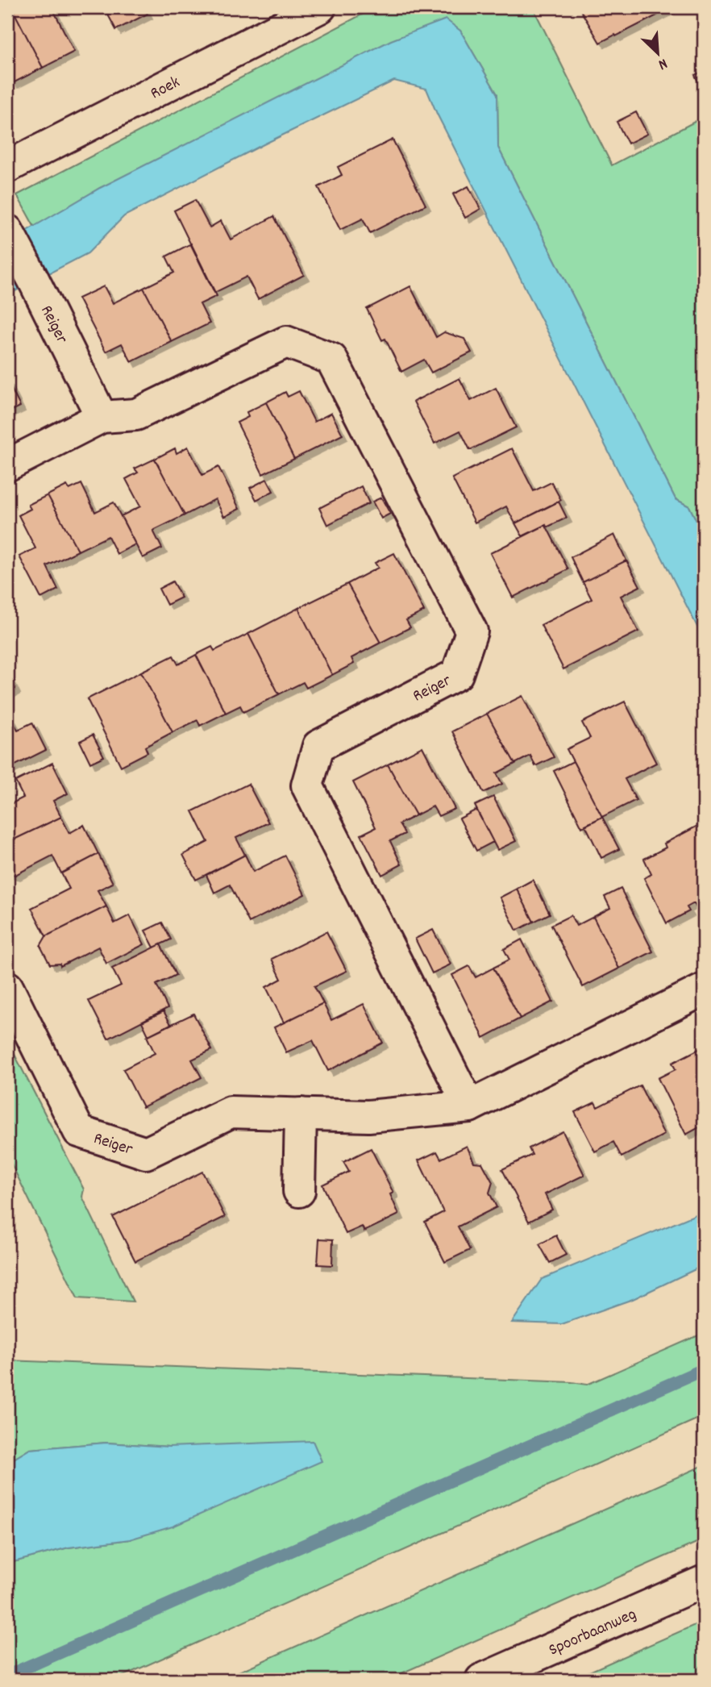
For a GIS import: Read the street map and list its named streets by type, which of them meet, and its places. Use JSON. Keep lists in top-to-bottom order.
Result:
{
  "streets": {
    "street": ["Roek", "Reiger", "Spoorbaanweg"]
  },
  "north": "bottom right"
}
